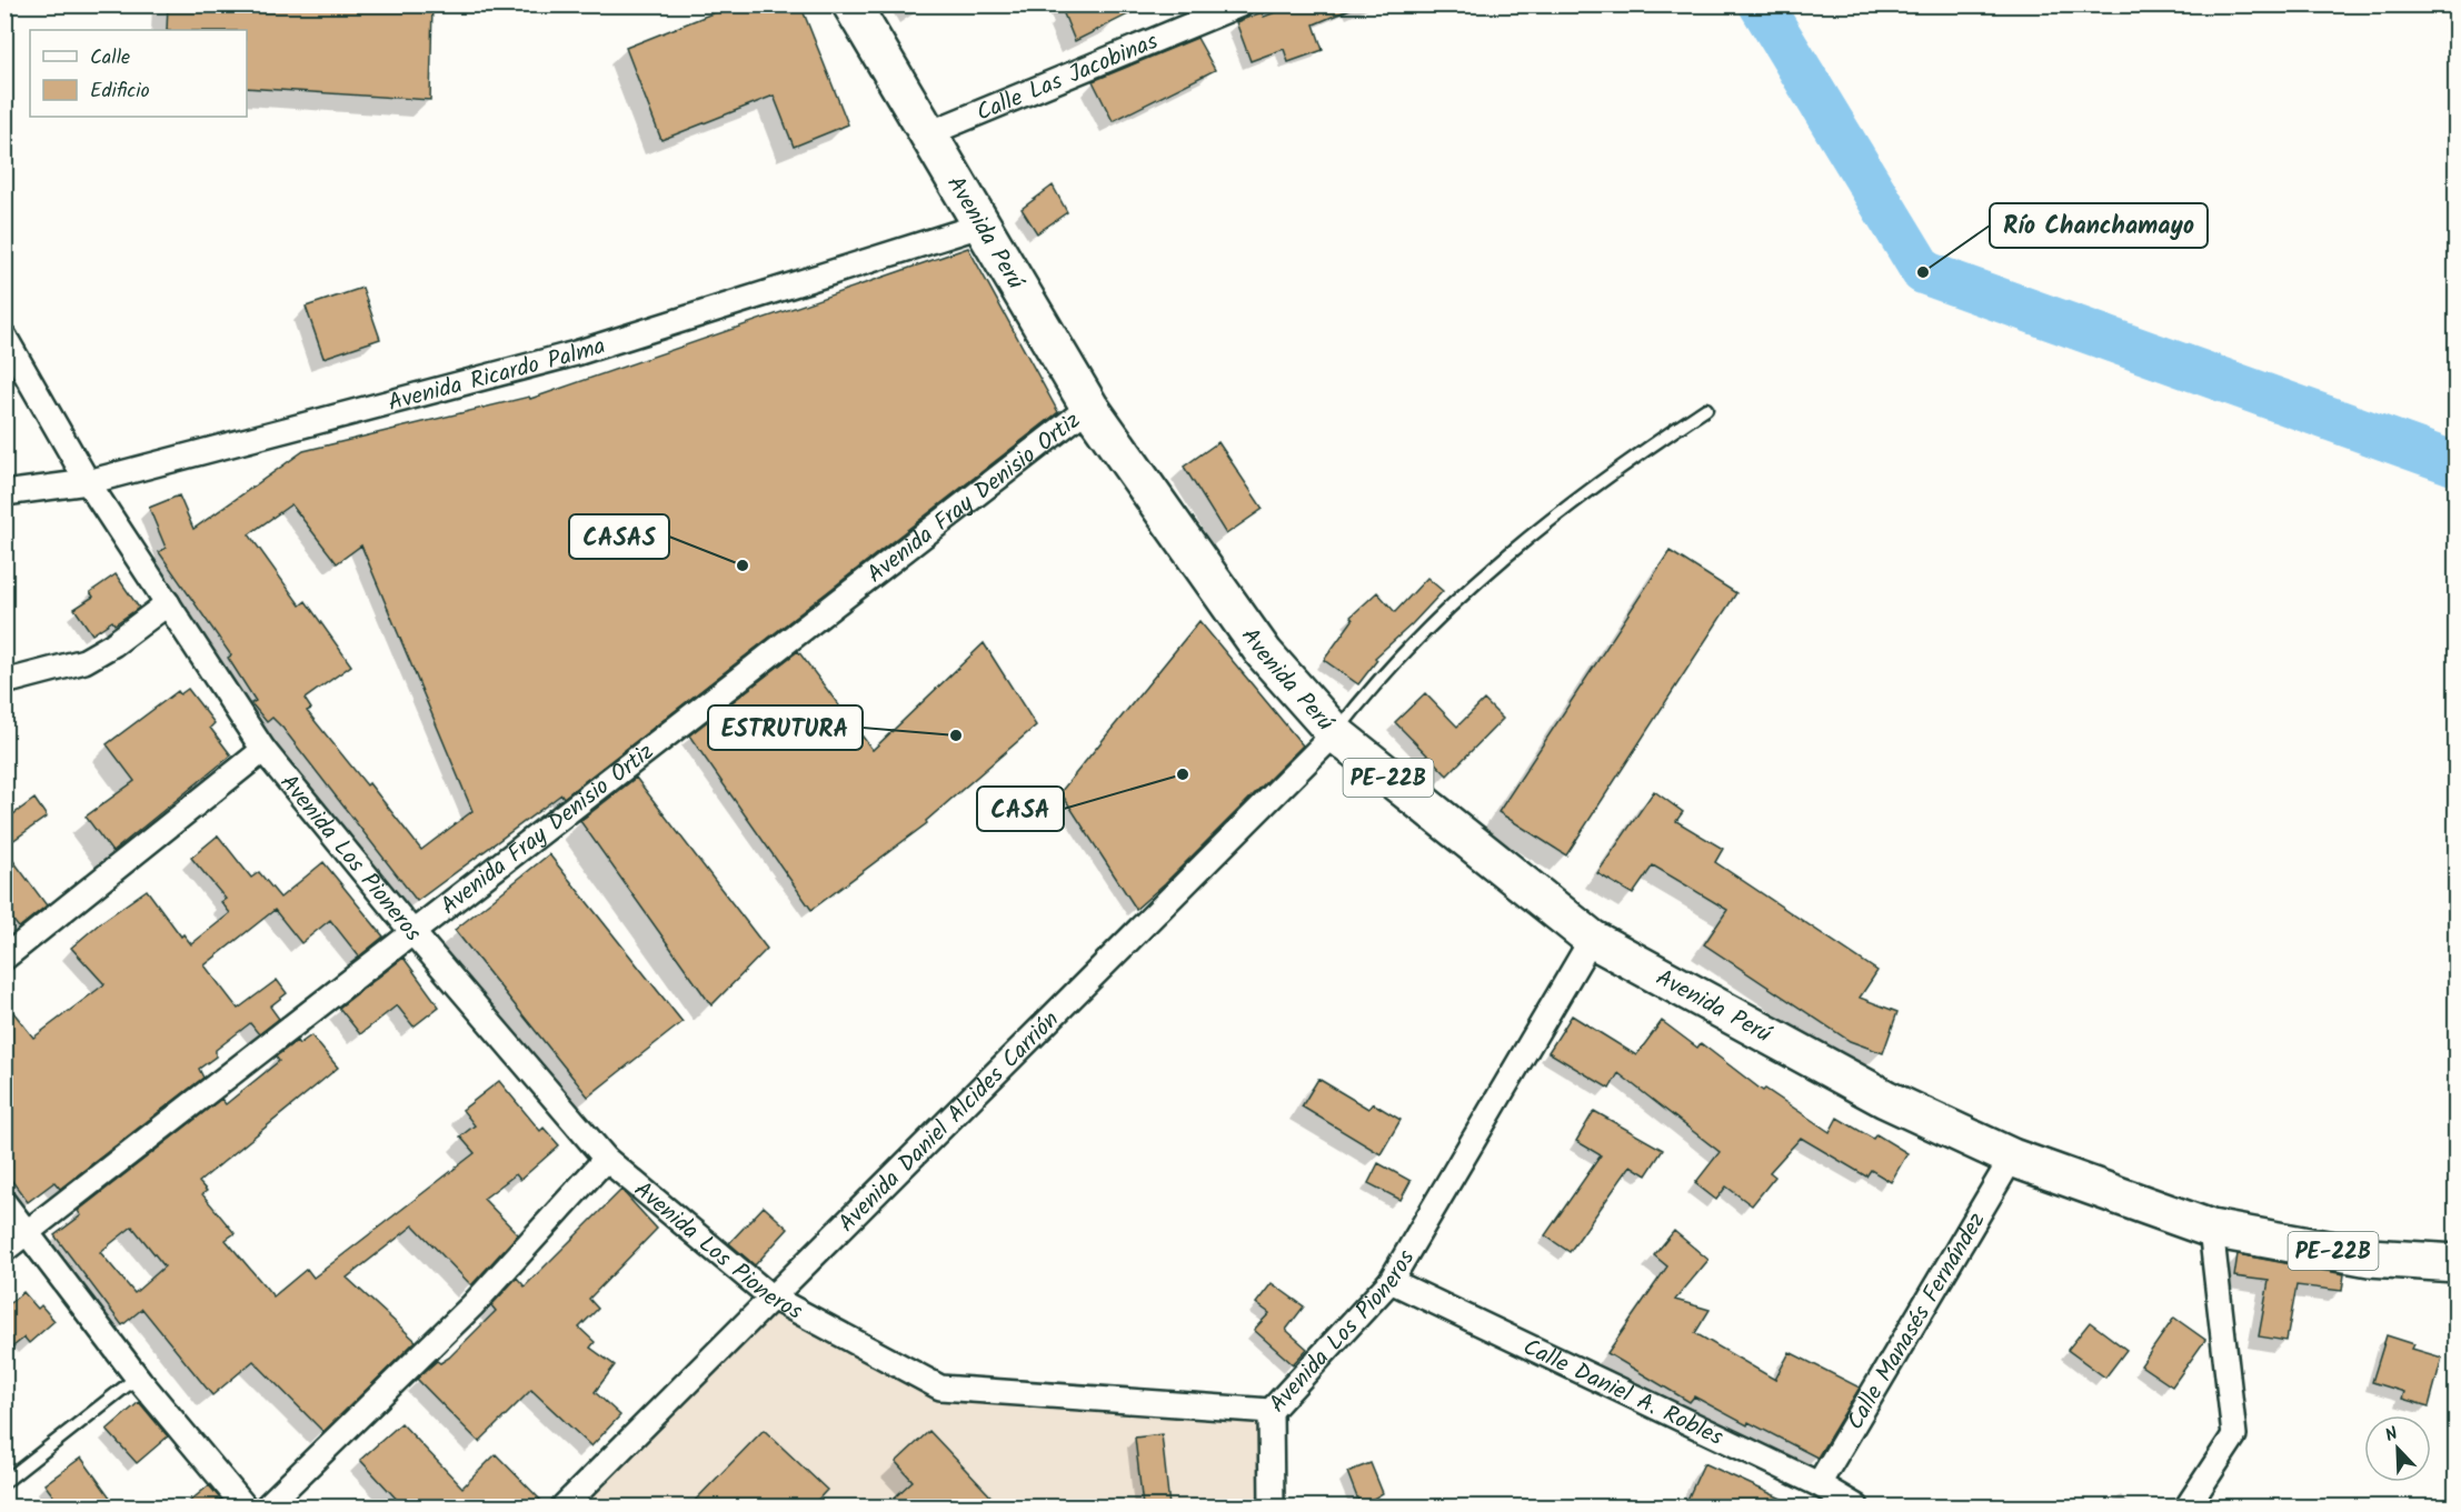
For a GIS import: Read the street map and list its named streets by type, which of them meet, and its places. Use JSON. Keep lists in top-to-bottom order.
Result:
{
  "streets": {
    "highway": ["Avenida Perú", "PE-22B"],
    "street": [
      "Calle Las Jacobinas",
      "Avenida Ricardo Palma",
      "Avenida Fray Denisio Ortiz",
      "Avenida Los Pioneros",
      "Avenida Daniel Alcides Carrión",
      "Calle Manasés Fernández",
      "Calle Daniel A. Robles"
    ]
  },
  "crossings": [
    ["Calle Las Jacobinas", "Avenida Perú"],
    ["Avenida Perú", "Avenida Ricardo Palma"],
    ["Avenida Perú", "Avenida Fray Denisio Ortiz"],
    ["Avenida Perú", "PE-22B"],
    ["Avenida Perú", "Avenida Los Pioneros"],
    ["Avenida Perú", "Avenida Daniel Alcides Carrión"],
    ["Avenida Perú", "Calle Manasés Fernández"],
    ["Avenida Ricardo Palma", "Avenida Los Pioneros"],
    ["Avenida Fray Denisio Ortiz", "Avenida Los Pioneros"],
    ["Avenida Los Pioneros", "Avenida Daniel Alcides Carrión"],
    ["Avenida Los Pioneros", "Calle Daniel A. Robles"],
    ["Calle Manasés Fernández", "Calle Daniel A. Robles"]
  ],
  "places": [
    "Río Chanchamayo",
    "CASAS",
    "ESTRUTURA",
    "CASA"
  ],
  "legend": ["Calle", "Edificio"],
  "north": "top left"
}
